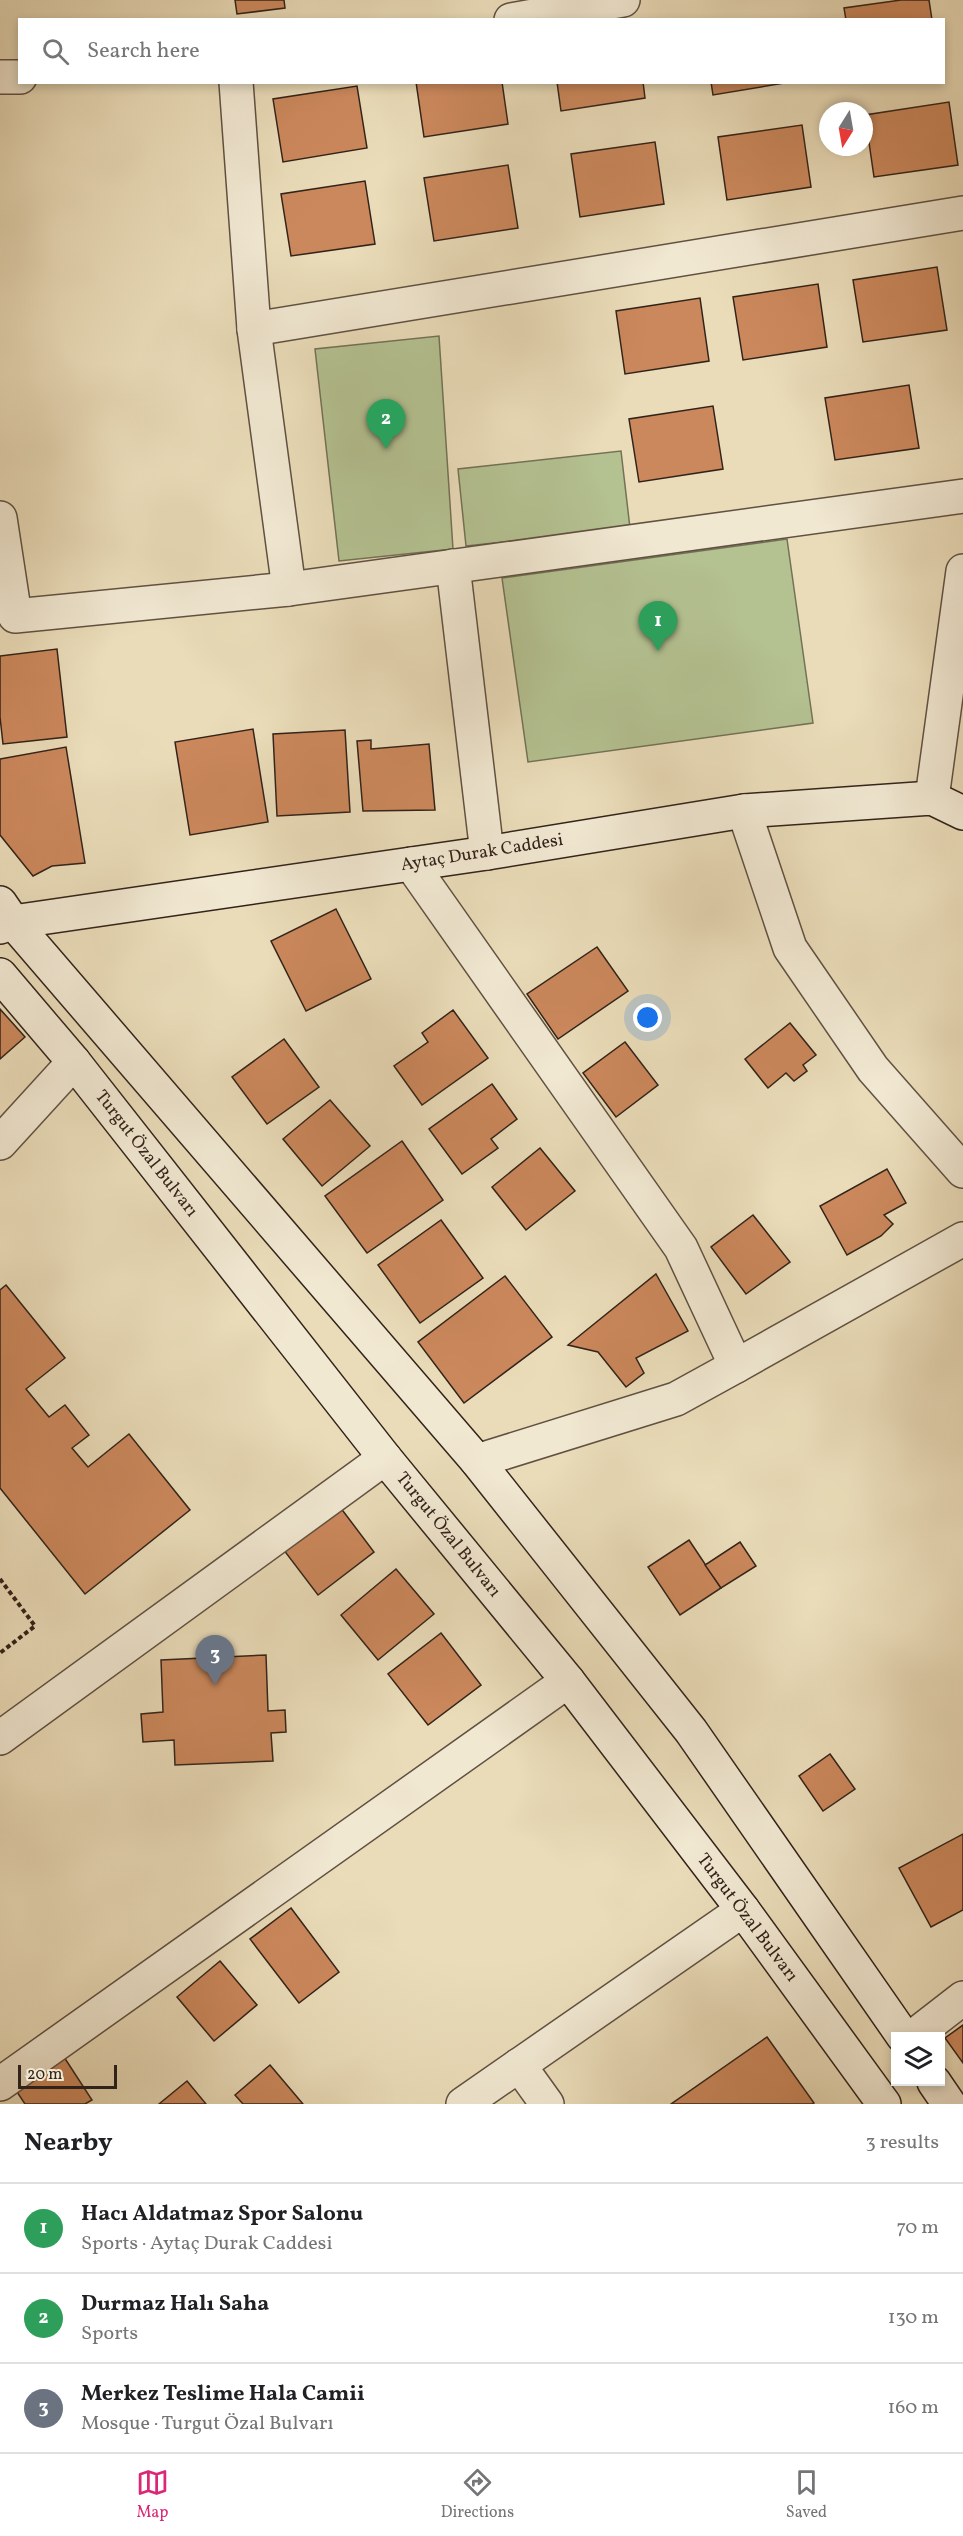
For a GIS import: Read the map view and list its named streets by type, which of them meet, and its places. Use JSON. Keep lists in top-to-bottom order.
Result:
{
  "streets": {
    "street": ["Aytaç Durak Caddesi", "Turgut Özal Bulvarı"]
  },
  "scale_bar": "20 m",
  "north": "bottom",
  "page": {
    "search": "Search here",
    "pins": ["2", "1", "3"],
    "scale": "20 m",
    "heading": ["Nearby", "3 results"],
    "list": [
      {
        "mark": "1",
        "name": "Hacı Aldatmaz Spor Salonu",
        "note": "Sports · Aytaç Durak Caddesi",
        "value": "70 m"
      },
      {
        "mark": "2",
        "name": "Durmaz Halı Saha",
        "note": "Sports",
        "value": "130 m"
      },
      {
        "mark": "3",
        "name": "Merkez Teslime Hala Camii",
        "note": "Mosque · Turgut Özal Bulvarı",
        "value": "160 m"
      }
    ],
    "nav": ["Map", "Directions", "Saved"]
  }
}
